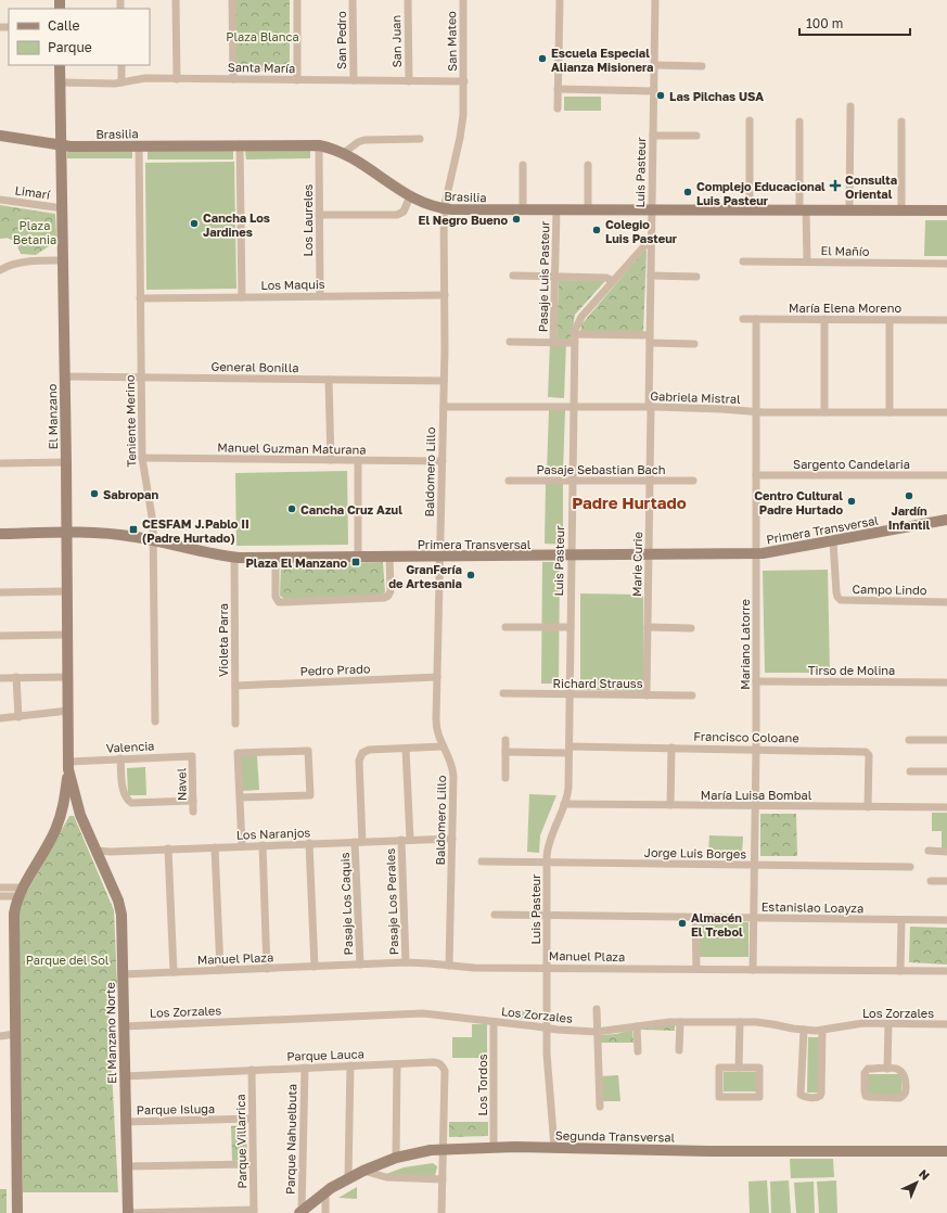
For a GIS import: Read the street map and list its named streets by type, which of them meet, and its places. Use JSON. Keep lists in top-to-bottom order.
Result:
{
  "streets": {
    "street": [
      "San Pedro",
      "San Juan",
      "San Mateo",
      "Santa María",
      "Brasilia",
      "Luis Pasteur",
      "Limarí",
      "Los Laureles",
      "El Mañío",
      "Pasaje Luis Pasteur",
      "Los Maquis",
      "María Elena Moreno",
      "General Bonilla",
      "Gabriela Mistral",
      "El Manzano",
      "Teniente Merino",
      "Manuel Guzman Maturana",
      "Sargento Candelaria",
      "Pasaje Sebastian Bach",
      "Baldomero Lillo",
      "Primera Transversal",
      "Marie Curie",
      "Campo Lindo",
      "Violeta Parra",
      "Mariano Latorre",
      "Pedro Prado",
      "Tirso de Molina",
      "Richard Strauss",
      "Francisco Coloane",
      "Valencia",
      "Navel",
      "María Luisa Bombal",
      "Los Naranjos",
      "Jorge Luis Borges",
      "Pasaje Los Perales",
      "Pasaje Los Caquis",
      "Estanislao Loayza",
      "Manuel Plaza",
      "Los Zorzales",
      "El Manzano Norte",
      "Parque Lauca",
      "Los Tordos",
      "Parque Isluga",
      "Segunda Transversal",
      "Parque Nahuelbuta",
      "Parque Villarrica"
    ]
  },
  "crossings": [
    ["San Pedro", "Santa María"],
    ["San Juan", "Santa María"],
    ["San Mateo", "Santa María"],
    ["San Mateo", "Baldomero Lillo"],
    ["Santa María", "El Manzano"],
    ["Santa María", "Baldomero Lillo"],
    ["Brasilia", "Luis Pasteur"],
    ["Brasilia", "Los Laureles"],
    ["Brasilia", "Pasaje Luis Pasteur"],
    ["Brasilia", "El Manzano"],
    ["Brasilia", "Teniente Merino"],
    ["Brasilia", "Baldomero Lillo"],
    ["Luis Pasteur", "Gabriela Mistral"],
    ["Luis Pasteur", "Pasaje Sebastian Bach"],
    ["Luis Pasteur", "Primera Transversal"],
    ["Luis Pasteur", "Marie Curie"],
    ["Luis Pasteur", "Richard Strauss"],
    ["Luis Pasteur", "Francisco Coloane"],
    ["Luis Pasteur", "María Luisa Bombal"],
    ["Luis Pasteur", "Jorge Luis Borges"],
    ["Luis Pasteur", "Estanislao Loayza"],
    ["Luis Pasteur", "Manuel Plaza"],
    ["Luis Pasteur", "Los Zorzales"],
    ["Luis Pasteur", "Segunda Transversal"],
    ["Limarí", "El Manzano"],
    ["Los Laureles", "Los Maquis"],
    ["Los Maquis", "Teniente Merino"],
    ["Los Maquis", "Baldomero Lillo"],
    ["María Elena Moreno", "Mariano Latorre"],
    ["General Bonilla", "El Manzano"],
    ["General Bonilla", "Teniente Merino"],
    ["General Bonilla", "Baldomero Lillo"],
    ["Gabriela Mistral", "Baldomero Lillo"],
    ["Gabriela Mistral", "Marie Curie"],
    ["Gabriela Mistral", "Mariano Latorre"],
    ["El Manzano", "Primera Transversal"],
    ["El Manzano", "Valencia"],
    ["El Manzano", "El Manzano Norte"],
    ["Teniente Merino", "Manuel Guzman Maturana"],
    ["Teniente Merino", "Primera Transversal"],
    ["Manuel Guzman Maturana", "Baldomero Lillo"],
    ["Sargento Candelaria", "Mariano Latorre"],
    ["Pasaje Sebastian Bach", "Marie Curie"],
    ["Baldomero Lillo", "Primera Transversal"],
    ["Baldomero Lillo", "Pedro Prado"],
    ["Baldomero Lillo", "Los Naranjos"],
    ["Baldomero Lillo", "Manuel Plaza"],
    ["Primera Transversal", "Marie Curie"],
    ["Primera Transversal", "Campo Lindo"],
    ["Primera Transversal", "Violeta Parra"],
    ["Primera Transversal", "Mariano Latorre"],
    ["Marie Curie", "Richard Strauss"],
    ["Violeta Parra", "Pedro Prado"],
    ["Mariano Latorre", "Tirso de Molina"],
    ["Mariano Latorre", "Francisco Coloane"],
    ["Mariano Latorre", "María Luisa Bombal"],
    ["Mariano Latorre", "Jorge Luis Borges"],
    ["Mariano Latorre", "Estanislao Loayza"],
    ["Mariano Latorre", "Manuel Plaza"],
    ["Francisco Coloane", "María Luisa Bombal"],
    ["Valencia", "Navel"],
    ["Los Naranjos", "Pasaje Los Perales"],
    ["Los Naranjos", "Pasaje Los Caquis"],
    ["Los Naranjos", "El Manzano Norte"],
    ["Pasaje Los Perales", "Manuel Plaza"],
    ["Pasaje Los Caquis", "Manuel Plaza"],
    ["Manuel Plaza", "El Manzano Norte"],
    ["Los Zorzales", "El Manzano Norte"],
    ["Los Zorzales", "Los Tordos"],
    ["El Manzano Norte", "Parque Lauca"],
    ["El Manzano Norte", "Parque Isluga"],
    ["Parque Lauca", "Segunda Transversal"],
    ["Parque Lauca", "Parque Nahuelbuta"],
    ["Parque Lauca", "Parque Villarrica"],
    ["Los Tordos", "Segunda Transversal"],
    ["Parque Isluga", "Parque Villarrica"],
    ["Segunda Transversal", "Parque Nahuelbuta"]
  ],
  "districts": ["Padre Hurtado"],
  "parks": ["Plaza Blanca", "Plaza Betania", "Parque del Sol"],
  "places": {
    "other": [
      "Escuela Especial Alianza Misionera",
      "Las Pilchas USA",
      "Complejo Educacional Luis Pasteur",
      "El Negro Bueno",
      "Cancha Los Jardines",
      "Colegio Luis Pasteur",
      "Sabropan",
      "Jardín Infantil",
      "Centro Cultural Padre Hurtado",
      "Cancha Cruz Azul",
      "GranFería de Artesania",
      "Almacén El Trebol"
    ],
    "health": ["Consulta Oriental"],
    "transit": ["CESFAM J.Pablo II (Padre Hurtado)", "Plaza El Manzano"]
  },
  "legend": ["Calle", "Parque"],
  "scale_bar": "100 m",
  "north": "top right"
}
